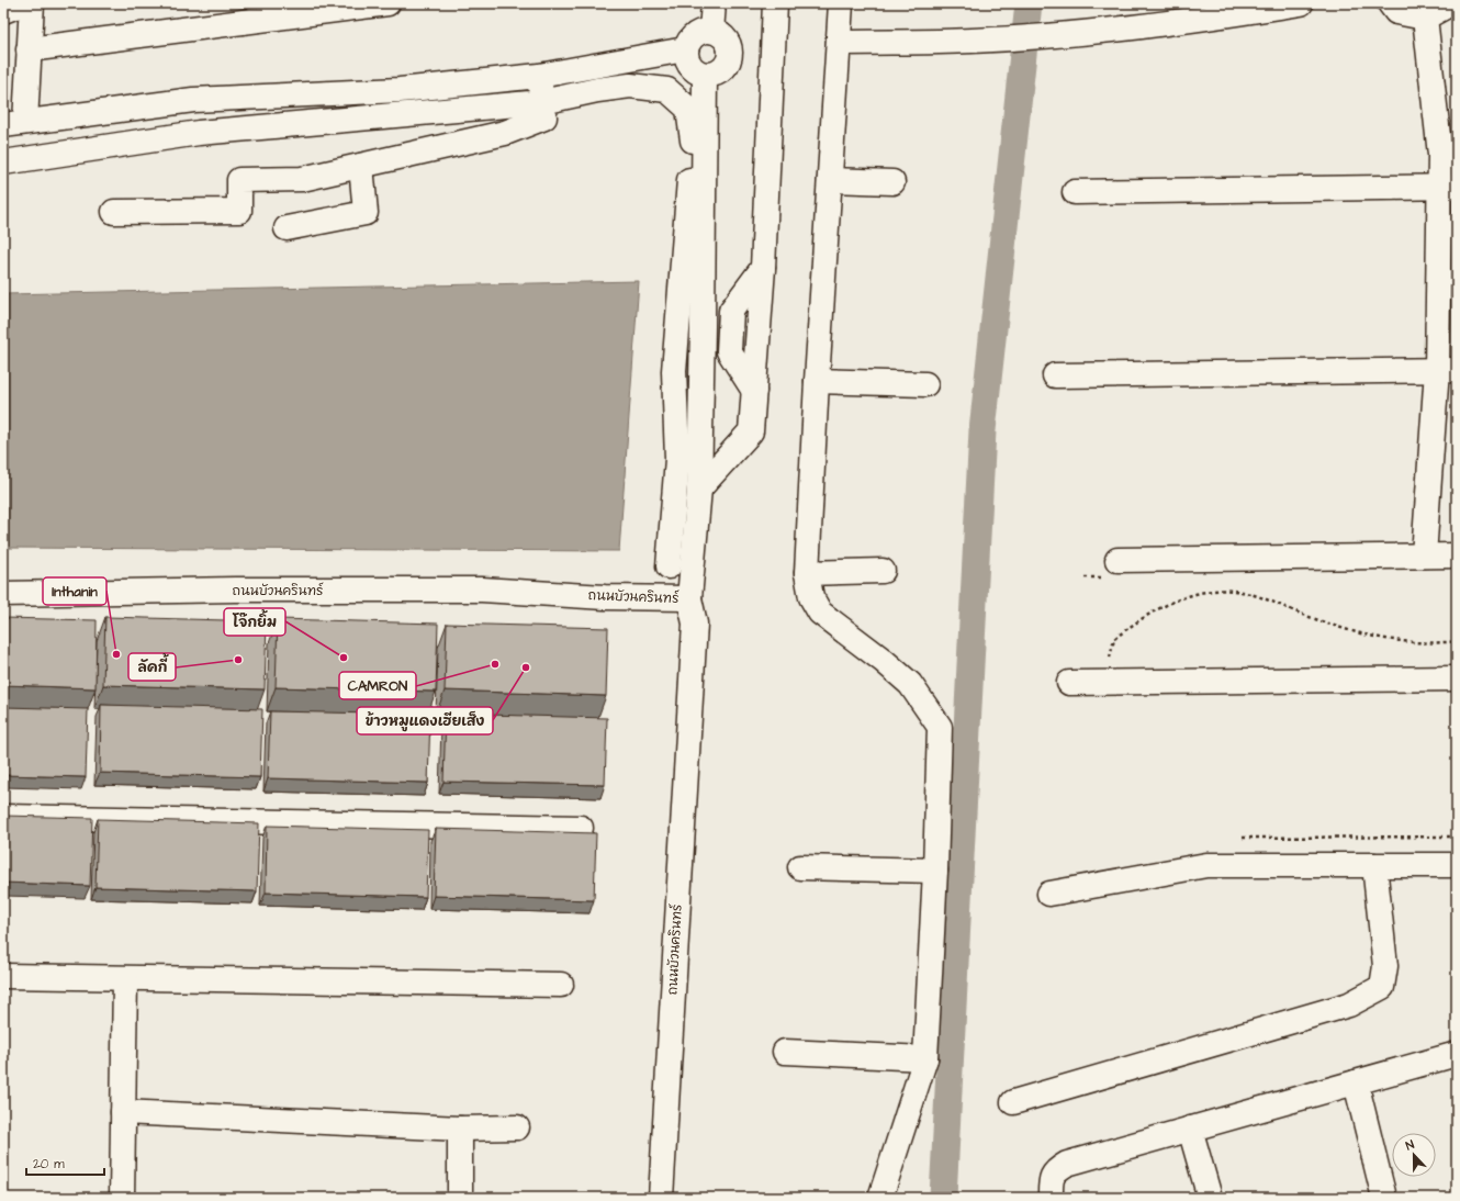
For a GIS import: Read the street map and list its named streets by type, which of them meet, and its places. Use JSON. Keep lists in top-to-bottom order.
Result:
{
  "streets": {
    "street": ["ถนนบัวนครินทร์"]
  },
  "places": [
    "Inthanin",
    "โจ๊กยิ้ม",
    "ลัคกี้",
    "CAMRON",
    "ข้าวหมูแดงเฮียเส็ง"
  ],
  "scale_bar": "20 m",
  "north": "top"
}
